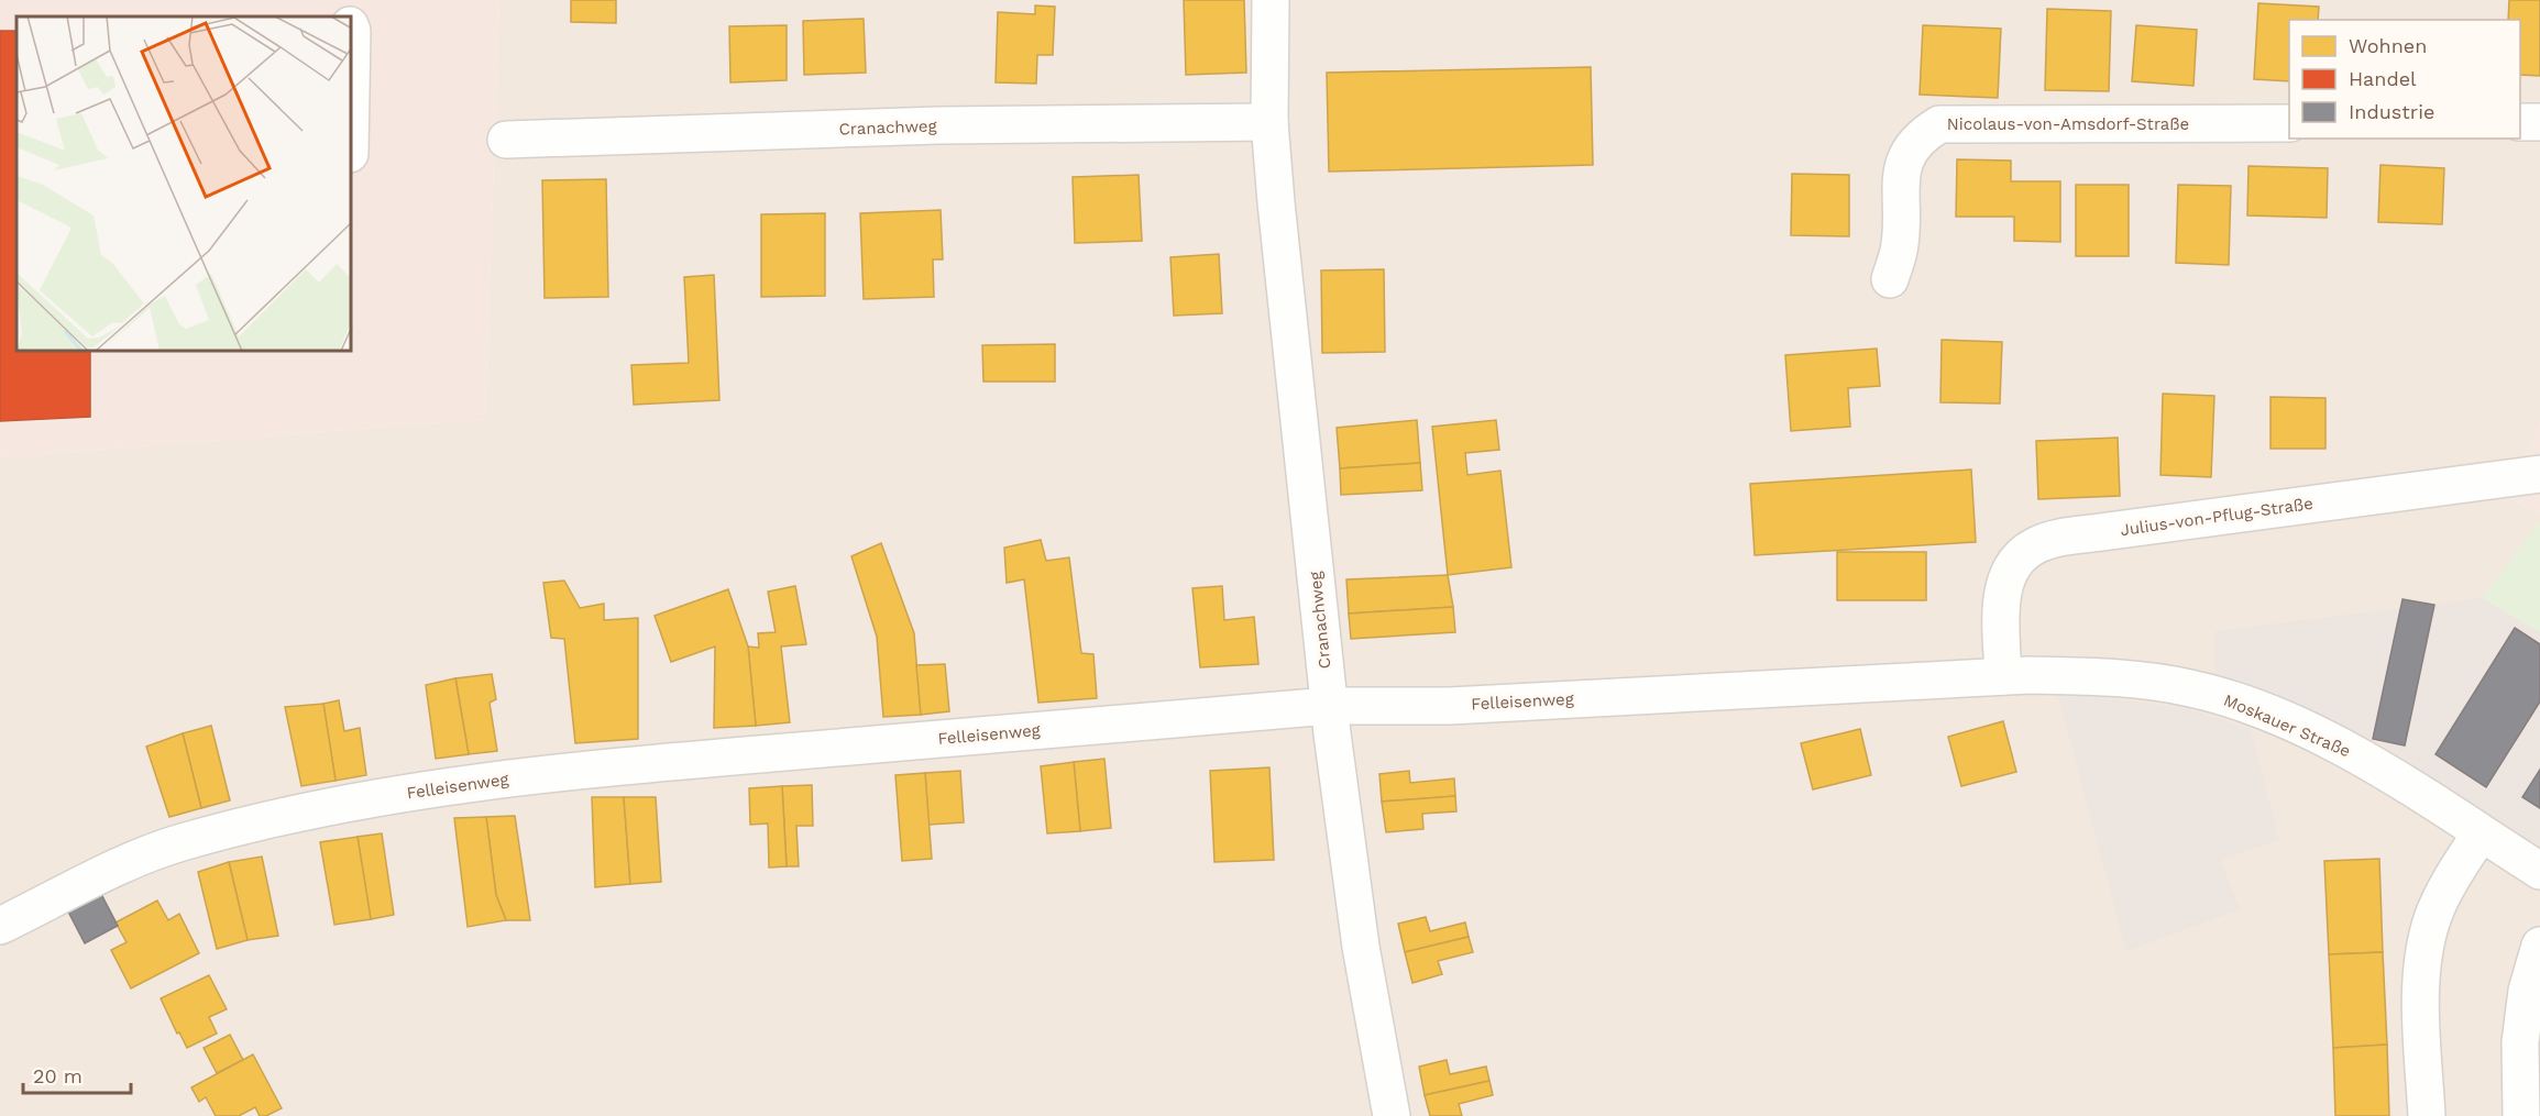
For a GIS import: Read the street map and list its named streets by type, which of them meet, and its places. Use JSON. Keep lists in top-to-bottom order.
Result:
{
  "streets": {
    "street": [
      "Nicolaus-von-Amsdorf-Straße",
      "Cranachweg",
      "Julius-von-Pflug-Straße",
      "Felleisenweg",
      "Moskauer Straße"
    ]
  },
  "crossings": [
    ["Cranachweg", "Felleisenweg"],
    ["Julius-von-Pflug-Straße", "Felleisenweg"],
    ["Julius-von-Pflug-Straße", "Moskauer Straße"],
    ["Felleisenweg", "Moskauer Straße"]
  ],
  "legend": ["Wohnen", "Handel", "Industrie"],
  "scale_bar": "20 m"
}
